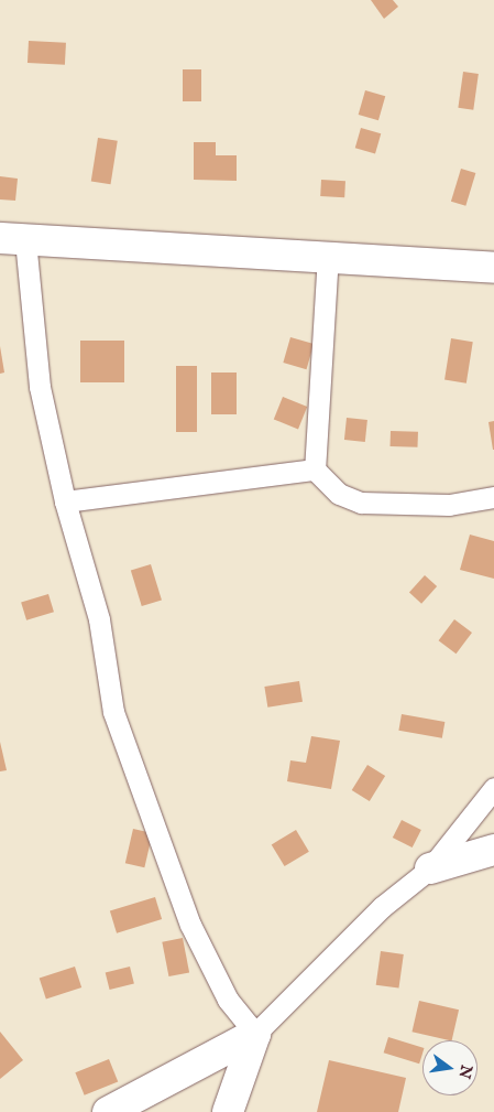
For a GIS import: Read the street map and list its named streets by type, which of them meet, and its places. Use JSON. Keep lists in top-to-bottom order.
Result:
{
  "north": "right"
}
